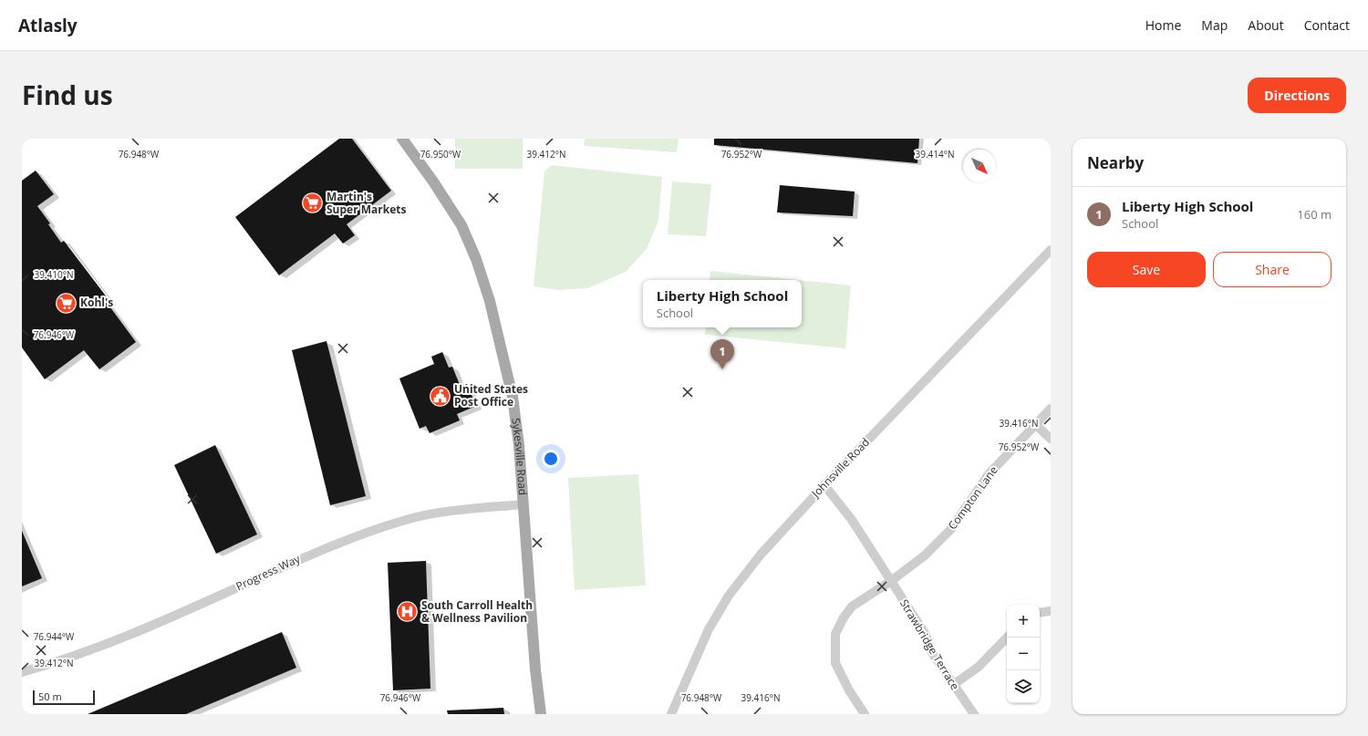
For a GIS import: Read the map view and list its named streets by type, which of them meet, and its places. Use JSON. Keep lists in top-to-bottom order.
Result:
{
  "streets": {
    "main road": ["Sykesville Road"],
    "street": [
      "Johnsville Road",
      "Compton Lane",
      "Progress Way",
      "Strawbridge Terrace"
    ]
  },
  "crossings": [
    ["Sykesville Road", "Progress Way"],
    ["Johnsville Road", "Strawbridge Terrace"],
    ["Compton Lane", "Strawbridge Terrace"]
  ],
  "places": {
    "supermarket": ["Martin's Super Markets", "Kohl's"],
    "public building": ["United States Post Office"],
    "hospital": ["South Carroll Health & Wellness Pavilion"]
  },
  "scale_bar": "50 m",
  "north": "bottom right",
  "page": {
    "header": "Atlasly",
    "nav": [
      "Home",
      "Map",
      "About",
      "Contact"
    ],
    "title": "Find us",
    "buttons": [
      "Directions",
      ["Save", "Share"]
    ],
    "heading": "Nearby",
    "list": [
      {
        "mark": "1",
        "name": "Liberty High School",
        "note": "School",
        "value": "160 m"
      }
    ],
    "popup": ["Liberty High School", "School"],
    "pins": "1",
    "map_buttons": ["+", "−"],
    "scale": "50 m"
  },
  "coordinates": [
    "76.948°W",
    "76.950°W",
    "39.412°N",
    "76.952°W",
    "39.414°N",
    "39.410°N",
    "76.946°W",
    "39.416°N",
    "76.944°W"
  ]
}
